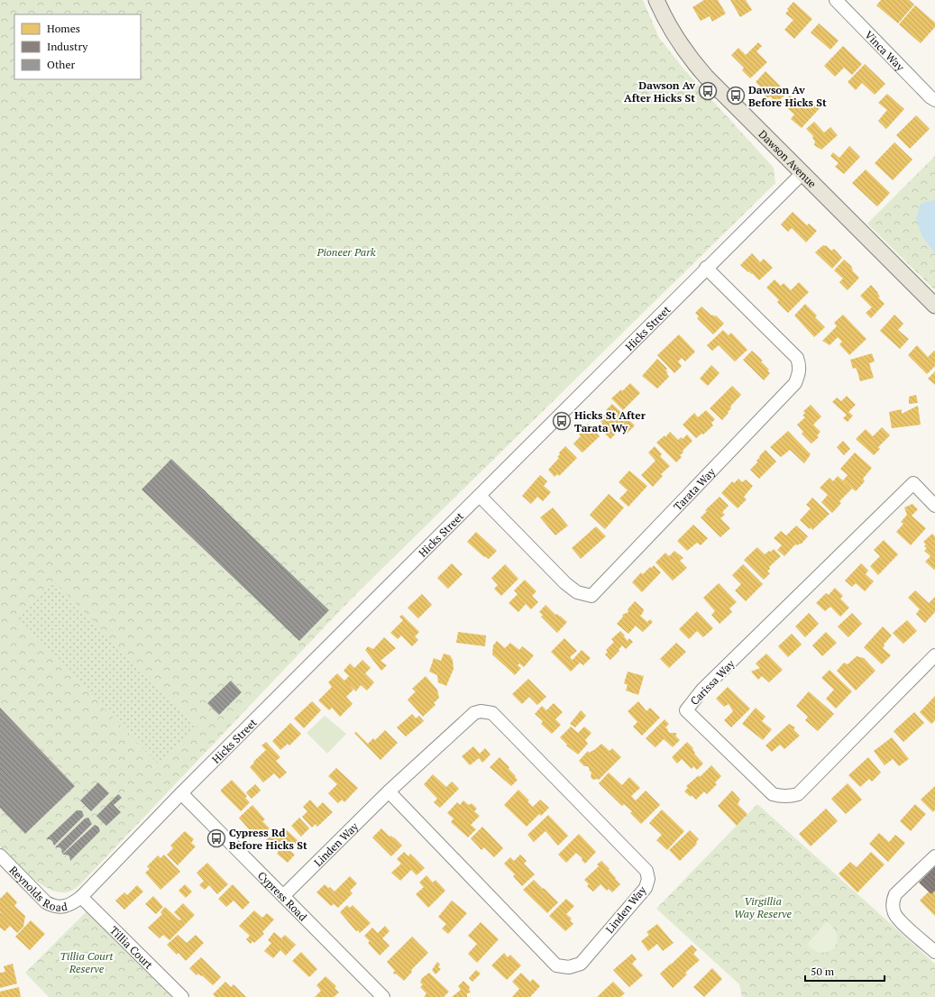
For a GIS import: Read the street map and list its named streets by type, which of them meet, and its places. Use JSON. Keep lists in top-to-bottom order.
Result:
{
  "streets": {
    "main road": ["Dawson Avenue"],
    "street": [
      "Vinca Way",
      "Hicks Street",
      "Tarata Way",
      "Carissa Way",
      "Linden Way",
      "Reynolds Road",
      "Cypress Road",
      "Tillia Court"
    ]
  },
  "crossings": [
    ["Dawson Avenue", "Hicks Street"],
    ["Hicks Street", "Tarata Way"],
    ["Hicks Street", "Reynolds Road"],
    ["Hicks Street", "Cypress Road"],
    ["Hicks Street", "Tillia Court"],
    ["Linden Way", "Cypress Road"],
    ["Reynolds Road", "Tillia Court"]
  ],
  "parks": ["Pioneer Park", "Virgillia Way Reserve", "Tillia Court Reserve"],
  "places": {
    "bus stop": [
      "Dawson Av After Hicks St",
      "Dawson Av Before Hicks St",
      "Hicks St After Tarata Wy",
      "Cypress Rd Before Hicks St"
    ]
  },
  "legend": ["Homes", "Industry", "Other"],
  "scale_bar": "50 m"
}
